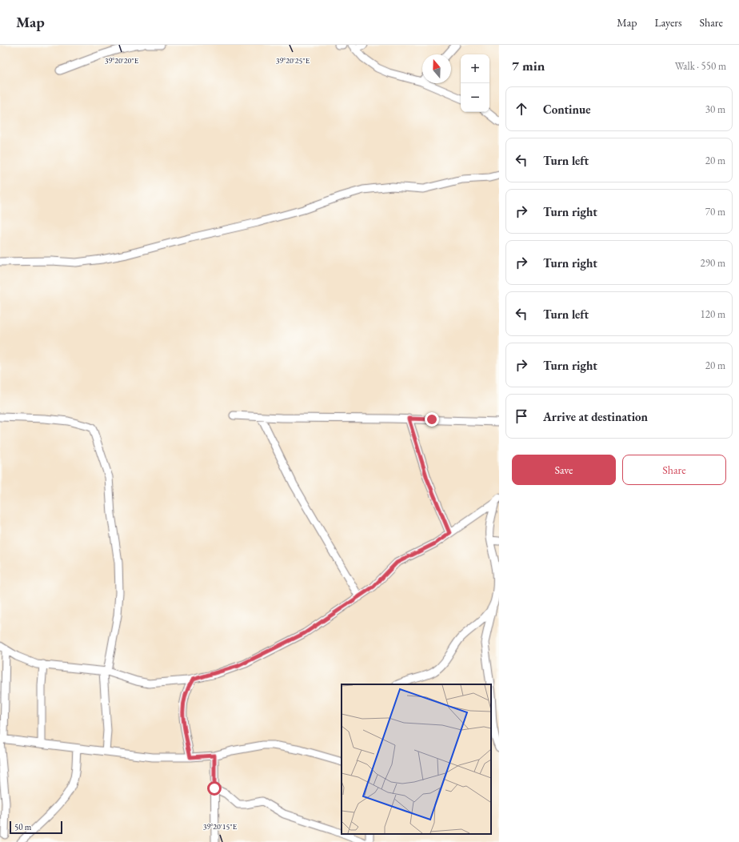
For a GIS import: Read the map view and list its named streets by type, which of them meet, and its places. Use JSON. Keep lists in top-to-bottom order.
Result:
{
  "scale_bar": "50 m",
  "north": "top",
  "page": {
    "header": "Map",
    "nav": ["Map", "Layers", "Share"],
    "heading": ["7 min", "Walk · 550 m"],
    "map_buttons": ["+", "−"],
    "list": [
      ["Continue", "30 m"],
      ["Turn left", "20 m"],
      ["Turn right", "70 m"],
      ["Turn right", "290 m"],
      ["Turn left", "120 m"],
      ["Turn right", "20 m"],
      "Arrive at destination"
    ],
    "buttons": ["Save", "Share"],
    "scale": "50 m"
  },
  "coordinates": ["39°20'20\"E", "39°20'25\"E", "39°20'15\"E"]
}
